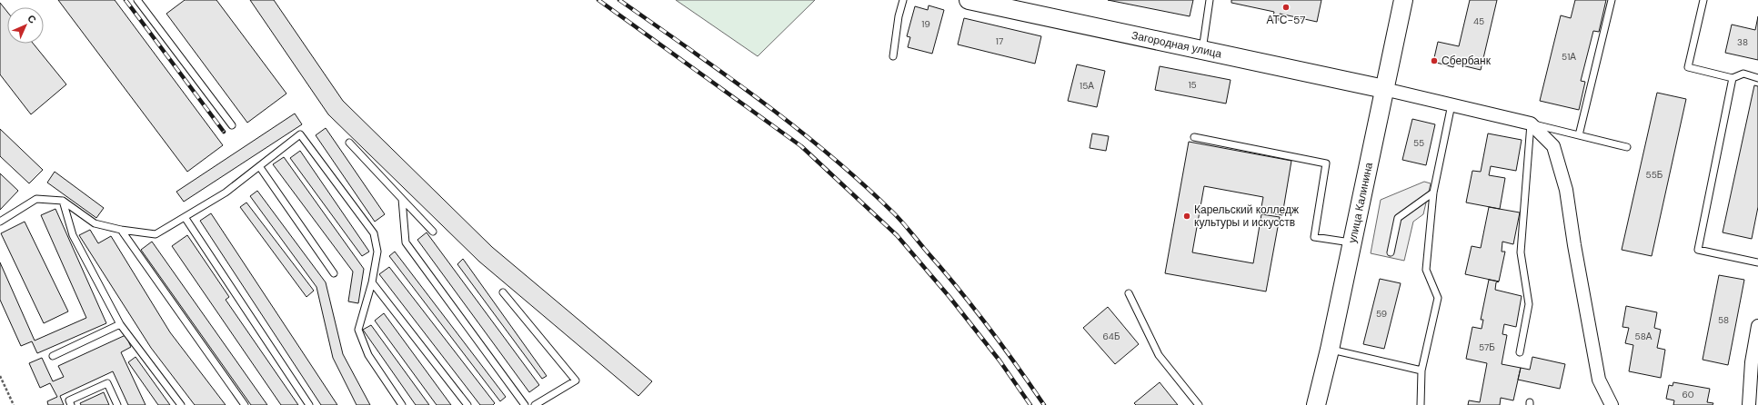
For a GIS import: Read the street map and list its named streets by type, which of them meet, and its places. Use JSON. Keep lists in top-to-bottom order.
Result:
{
  "streets": {
    "street": ["Загородная улица", "улица Калинина"]
  },
  "crossings": [
    ["Загородная улица", "улица Калинина"]
  ],
  "places": ["АТС-57", "Сбербанк", "Карельский колледж культуры и искусств"],
  "house_numbers": [
    "45",
    "19",
    "17",
    "38",
    "51А",
    "15",
    "15А",
    "55",
    "55Б",
    "59",
    "58",
    "64Б",
    "58А",
    "57Б",
    "60"
  ],
  "north": "top right"
}
